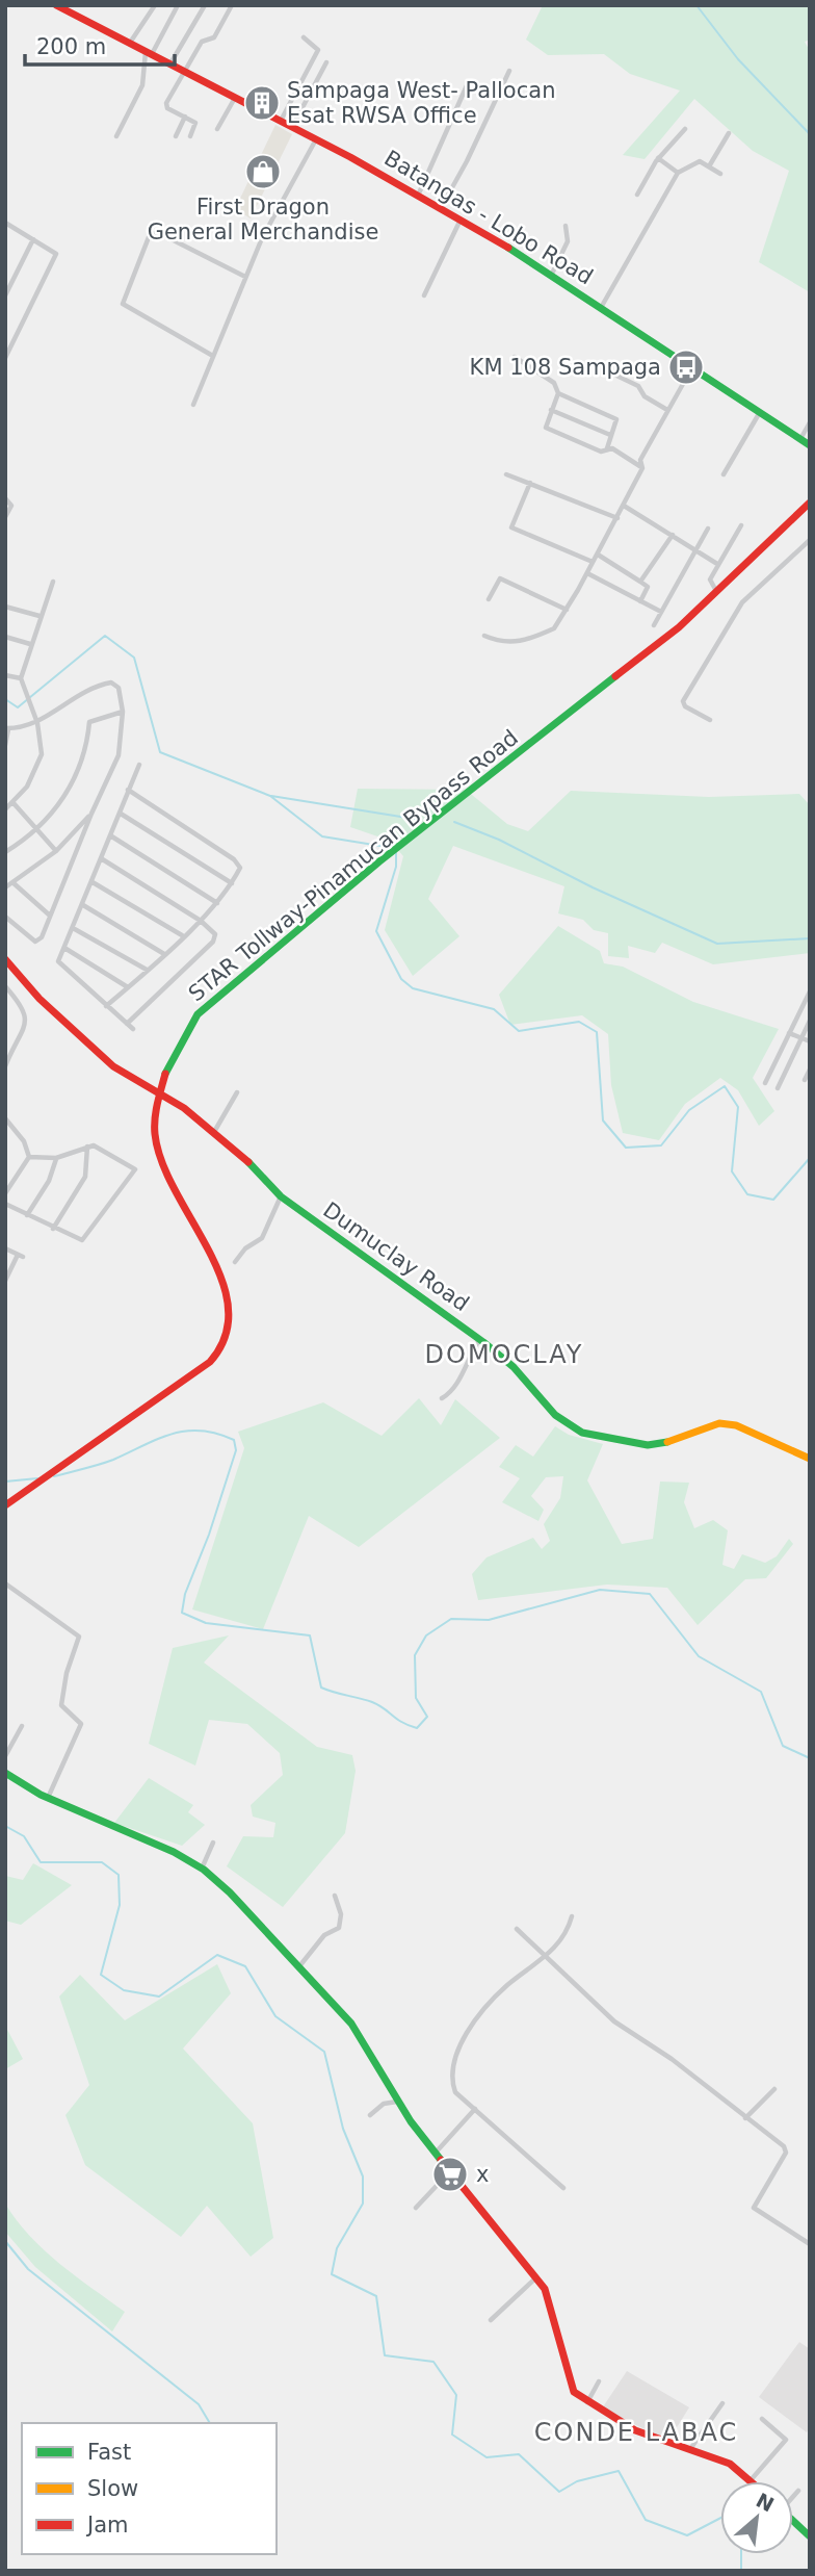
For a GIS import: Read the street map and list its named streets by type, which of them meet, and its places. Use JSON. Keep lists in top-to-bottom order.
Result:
{
  "streets": {
    "main road": ["Batangas - Lobo Road", "STAR Tollway-Pinamucan Bypass Road", "Dumuclay Road"]
  },
  "crossings": [
    ["STAR Tollway-Pinamucan Bypass Road", "Dumuclay Road"]
  ],
  "districts": ["DOMOCLAY", "CONDE LABAC"],
  "places": {
    "building": ["Sampaga West- Pallocan Esat RWSA Office"],
    "shop": ["First Dragon General Merchandise"],
    "bus stop": ["KM 108 Sampaga"],
    "supermarket": ["x"]
  },
  "legend": ["Fast", "Slow", "Jam"],
  "scale_bar": "200 m",
  "north": "top right"
}
